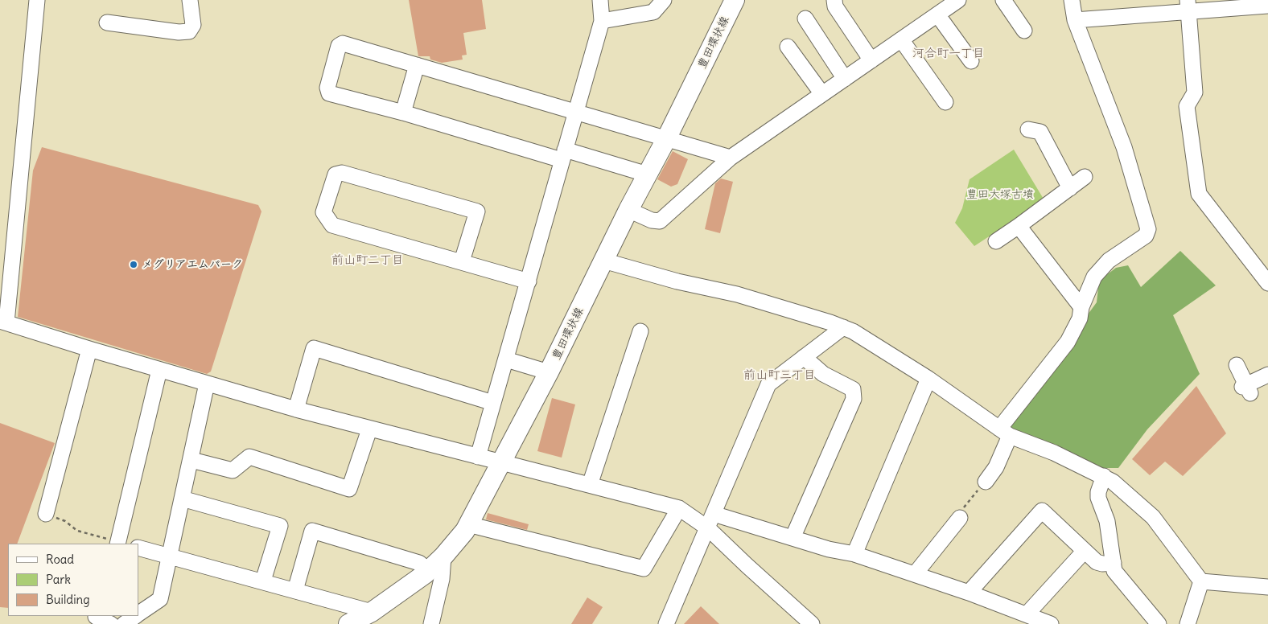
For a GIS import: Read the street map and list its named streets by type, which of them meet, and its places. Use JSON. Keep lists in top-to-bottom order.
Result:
{
  "streets": {
    "main road": ["豊田環状線"]
  },
  "districts": ["河合町一丁目", "前山町二丁目", "前山町三丁目"],
  "parks": ["豊田大塚古墳"],
  "places": ["メグリアエムパーク"],
  "legend": ["Road", "Park", "Building"]
}
